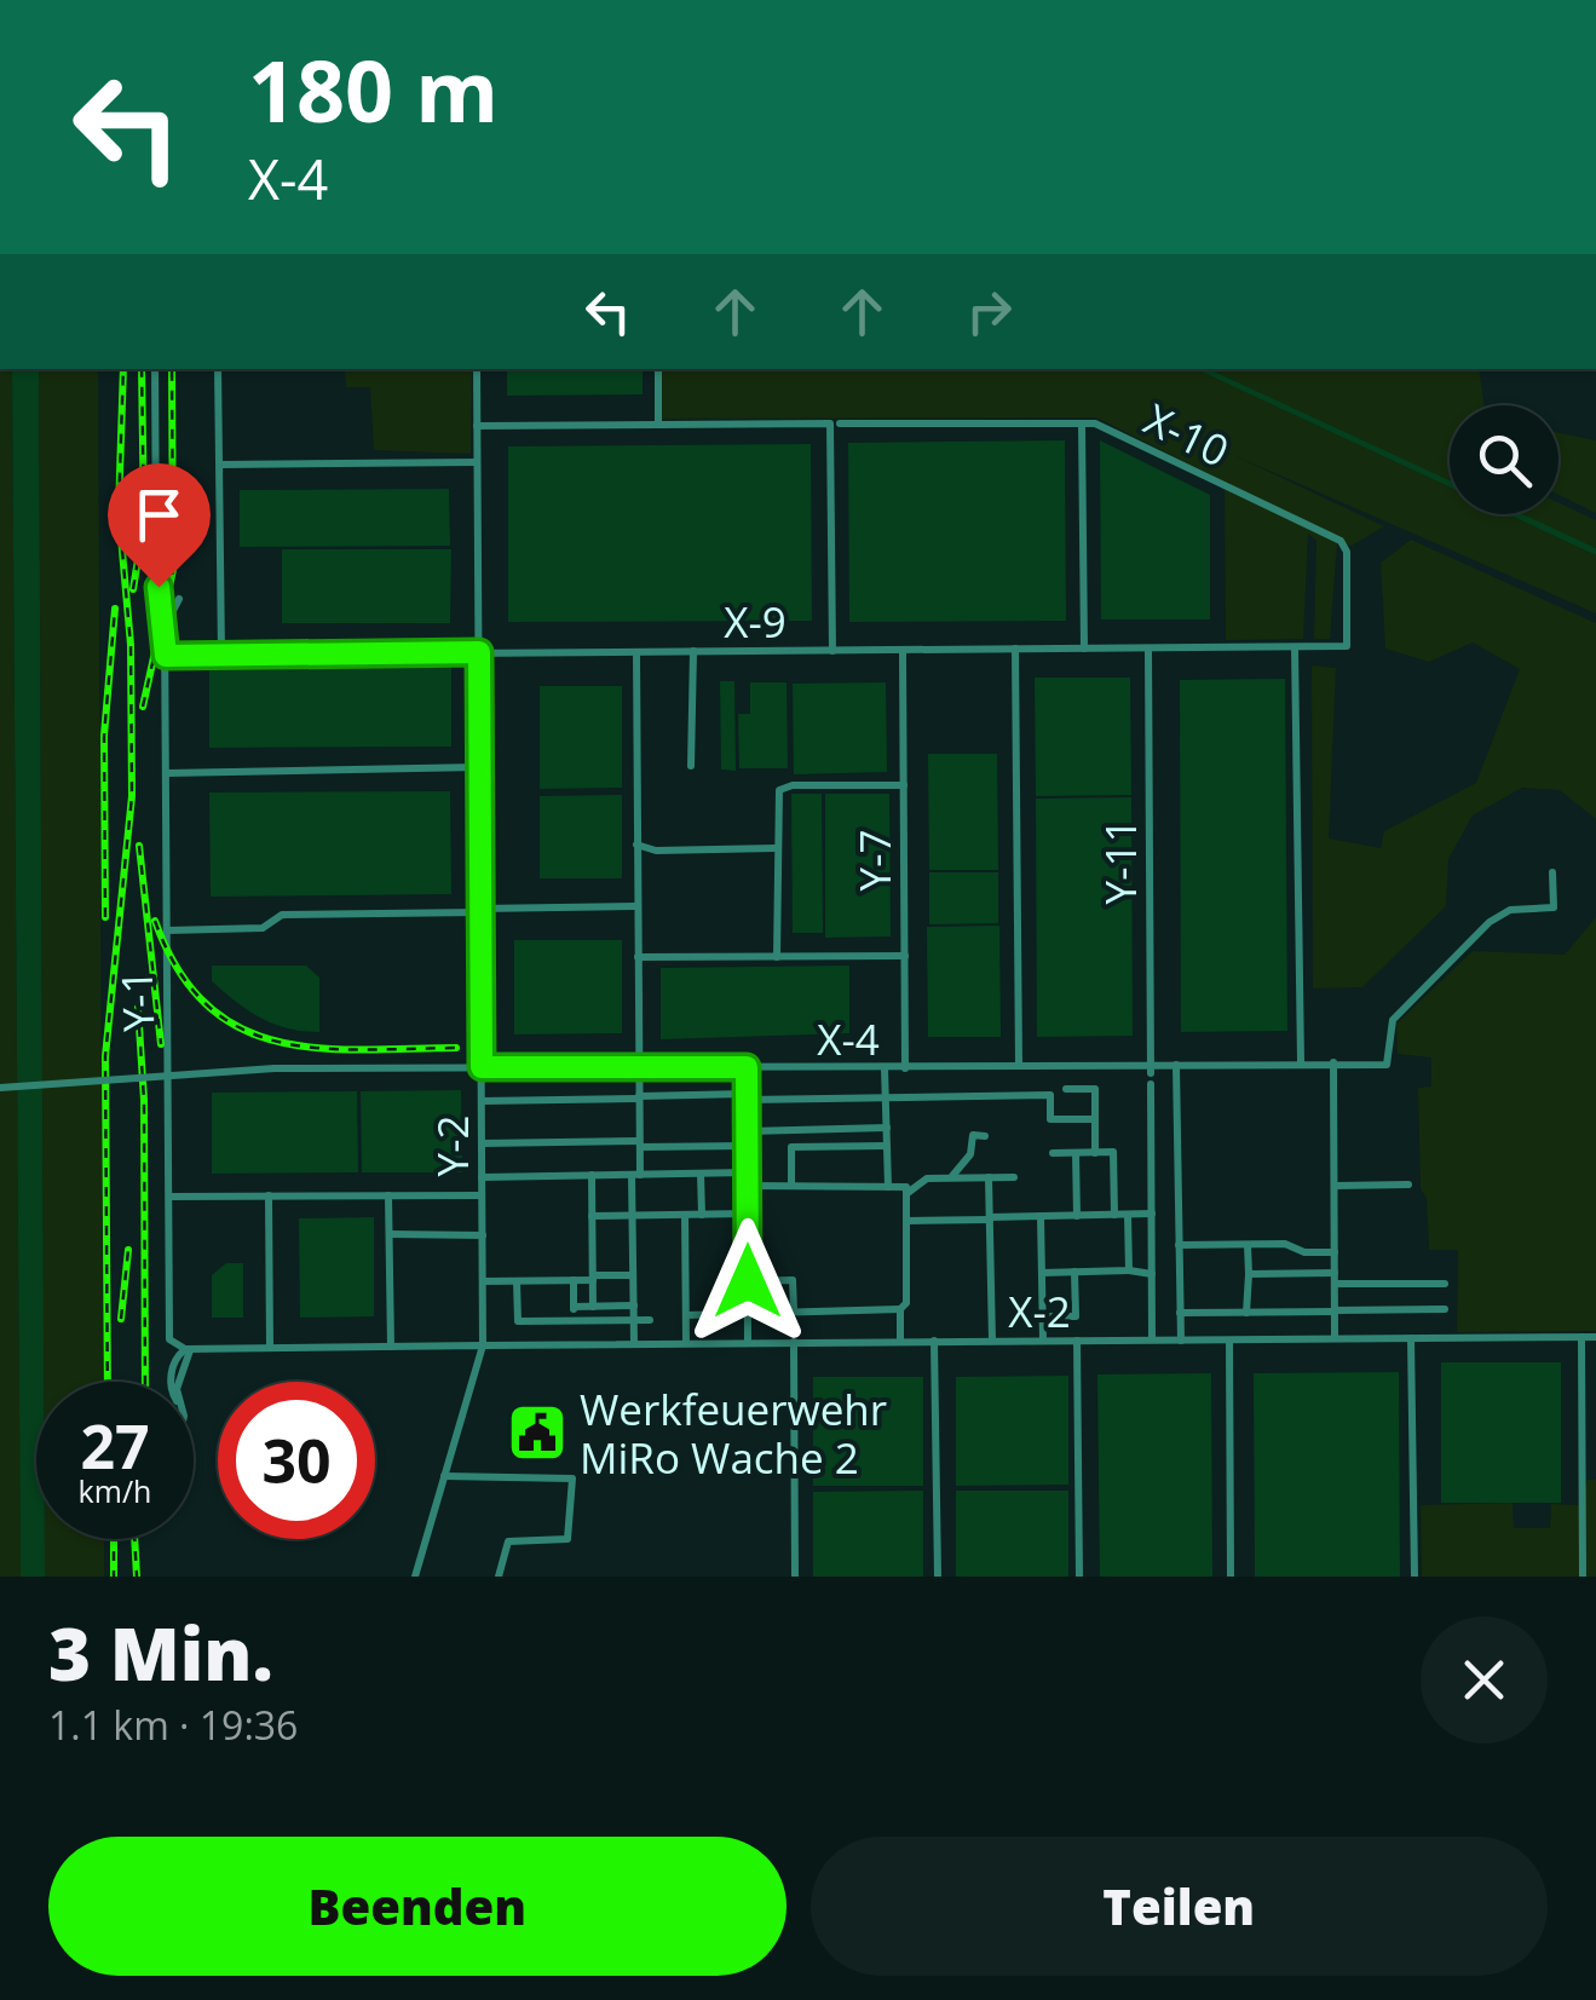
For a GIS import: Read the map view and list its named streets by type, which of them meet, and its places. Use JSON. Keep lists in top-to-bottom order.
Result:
{
  "streets": {
    "street": [
      "X-10",
      "X-9",
      "Y-7",
      "Y-11",
      "Y-1",
      "X-4",
      "Y-2",
      "X-2"
    ]
  },
  "crossings": [
    ["X-10", "X-9"],
    ["X-10", "Y-2"],
    ["X-9", "Y-7"],
    ["X-9", "Y-11"],
    ["X-9", "Y-1"],
    ["X-9", "Y-2"],
    ["Y-7", "X-4"],
    ["Y-11", "X-4"],
    ["Y-11", "X-2"],
    ["Y-1", "X-2"],
    ["X-4", "Y-2"],
    ["Y-2", "X-2"]
  ],
  "places": {
    "public building": ["Werkfeuerwehr MiRo Wache 2"]
  },
  "page": {
    "turn": ["180 m", "X-4"],
    "speed": "27 km/h",
    "limit": "30",
    "heading": ["3 Min.", "1.1 km · 19:36"],
    "buttons": ["Beenden", "Teilen"]
  }
}
